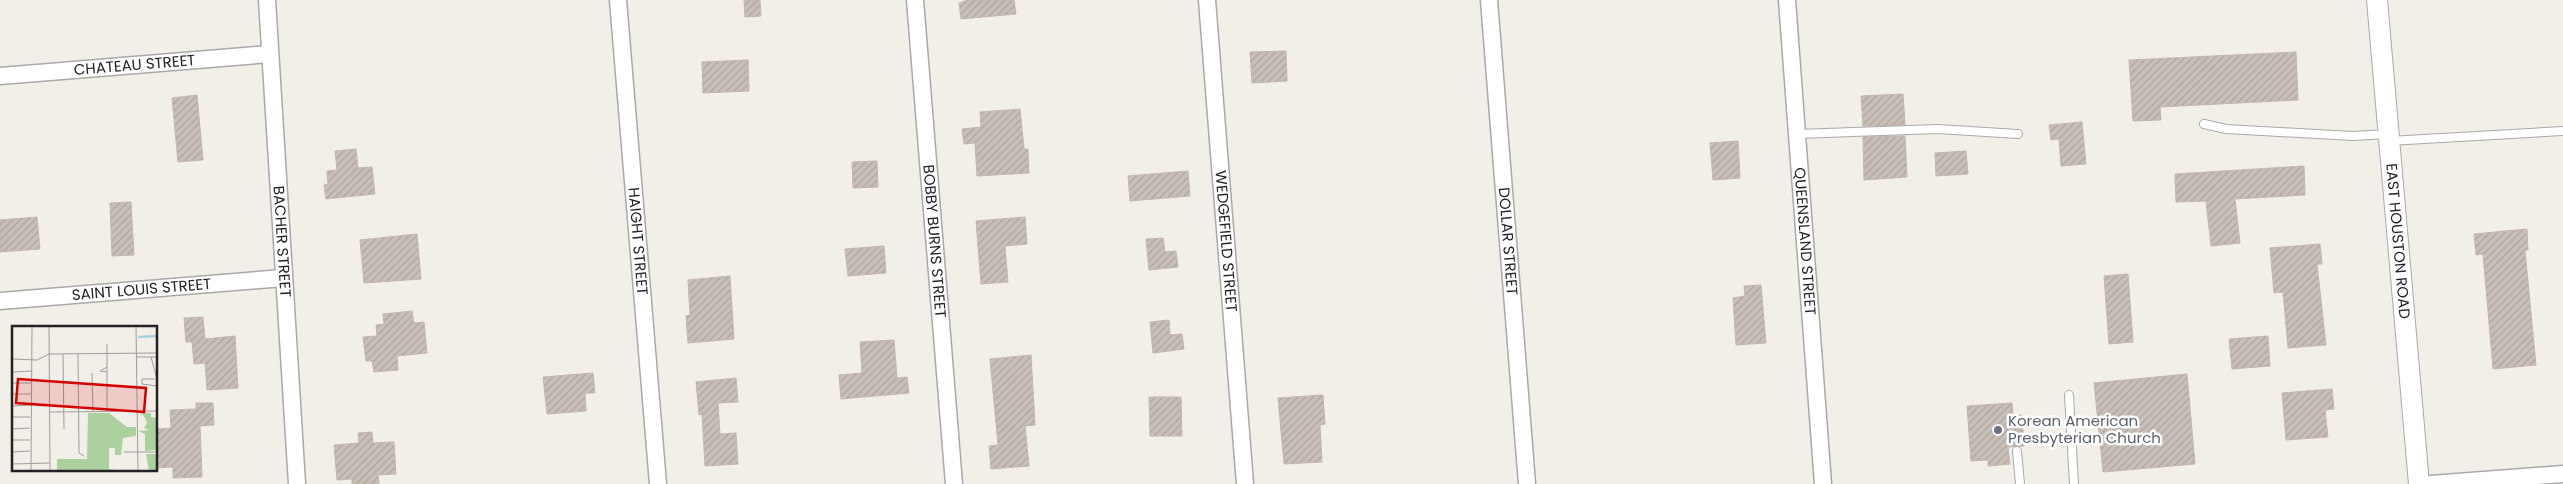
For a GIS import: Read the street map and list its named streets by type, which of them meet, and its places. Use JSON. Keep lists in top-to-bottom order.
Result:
{
  "streets": {
    "street": [
      "CHATEAU STREET",
      "BACHER STREET",
      "HAIGHT STREET",
      "BOBBY BURNS STREET",
      "WEDGEFIELD STREET",
      "DOLLAR STREET",
      "QUEENSLAND STREET",
      "EAST HOUSTON ROAD",
      "SAINT LOUIS STREET"
    ]
  },
  "crossings": [
    ["CHATEAU STREET", "BACHER STREET"],
    ["BACHER STREET", "SAINT LOUIS STREET"]
  ],
  "places": ["Korean American Presbyterian Church"]
}
